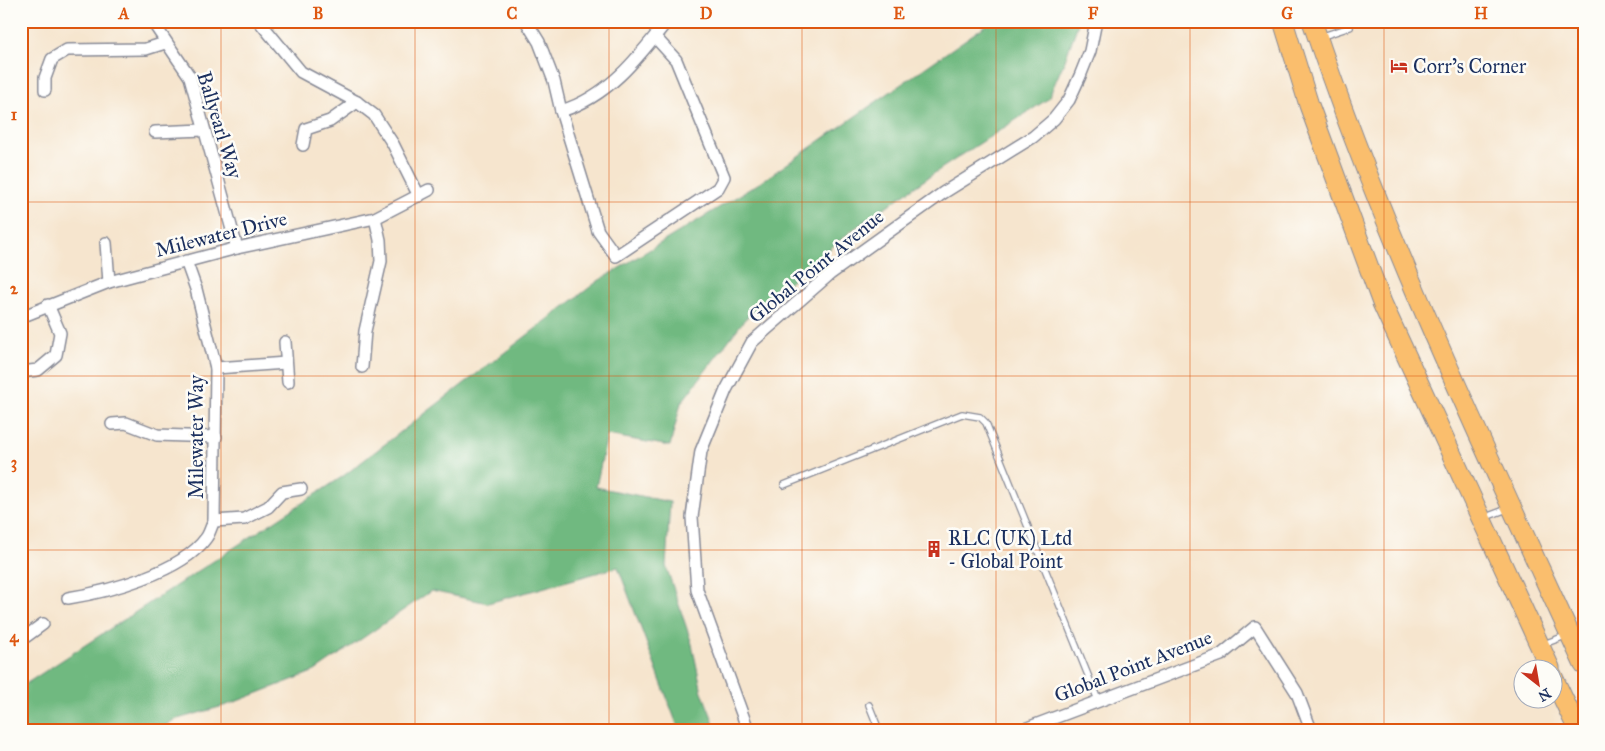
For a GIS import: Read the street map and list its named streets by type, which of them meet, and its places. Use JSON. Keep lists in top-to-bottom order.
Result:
{
  "streets": {
    "street": [
      "Ballyearl Way",
      "Milewater Drive",
      "Global Point Avenue",
      "Milewater Way"
    ]
  },
  "crossings": [
    ["Ballyearl Way", "Milewater Drive"],
    ["Milewater Drive", "Milewater Way"]
  ],
  "places": {
    "hotel": ["Corr's Corner"],
    "building": ["RLC (UK) Ltd - Global Point"]
  },
  "north": "bottom right",
  "grid": {
    "columns": [
      "A",
      "B",
      "C",
      "D",
      "E",
      "F",
      "G",
      "H"
    ],
    "rows": [
      "1",
      "2",
      "3",
      "4"
    ]
  }
}
